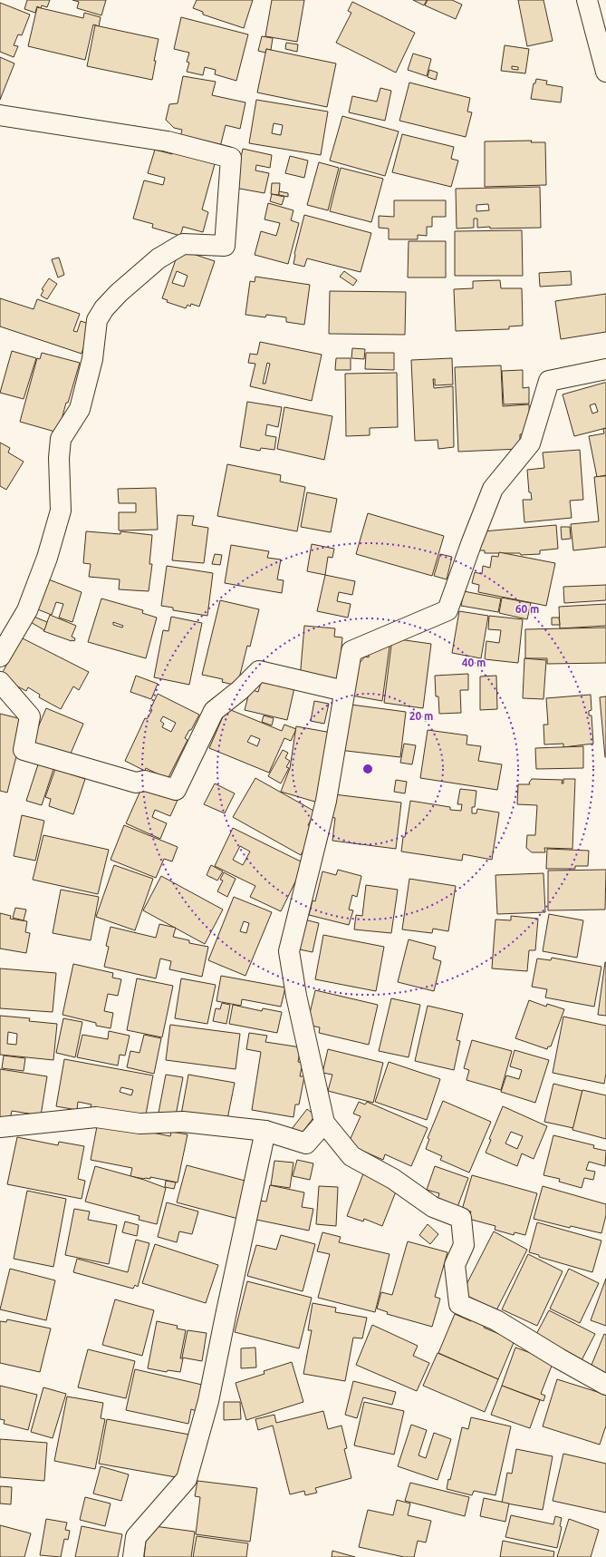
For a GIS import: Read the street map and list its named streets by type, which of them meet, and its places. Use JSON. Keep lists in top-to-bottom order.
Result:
{
  "rings": ["60 m", "40 m", "20 m"]
}
